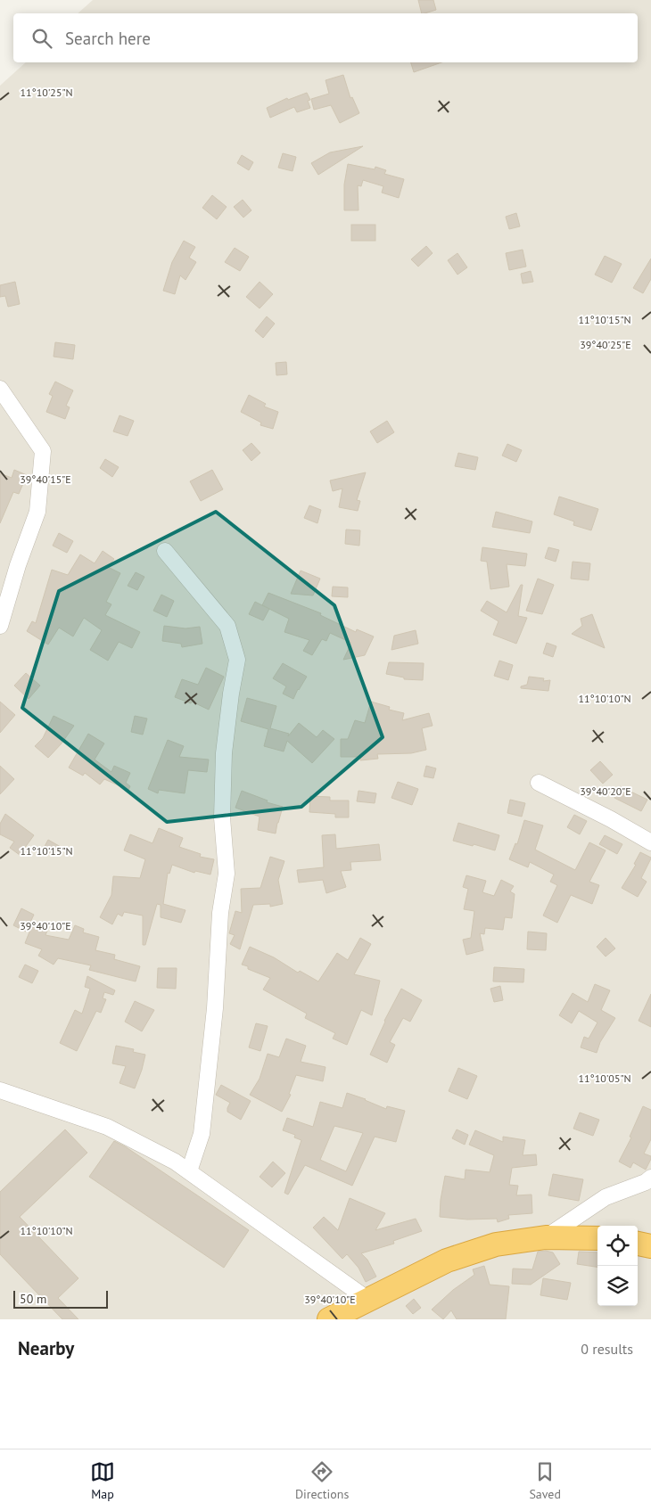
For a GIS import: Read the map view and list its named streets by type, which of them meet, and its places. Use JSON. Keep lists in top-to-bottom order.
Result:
{
  "scale_bar": "50 m",
  "page": {
    "search": "Search here",
    "scale": "50 m",
    "heading": ["Nearby", "0 results"],
    "nav": ["Map", "Directions", "Saved"]
  },
  "coordinates": [
    "11°10'25\"N",
    "11°10'15\"N",
    "39°40'25\"E",
    "39°40'15\"E",
    "11°10'10\"N",
    "39°40'20\"E",
    "39°40'10\"E",
    "11°10'05\"N"
  ]
}
